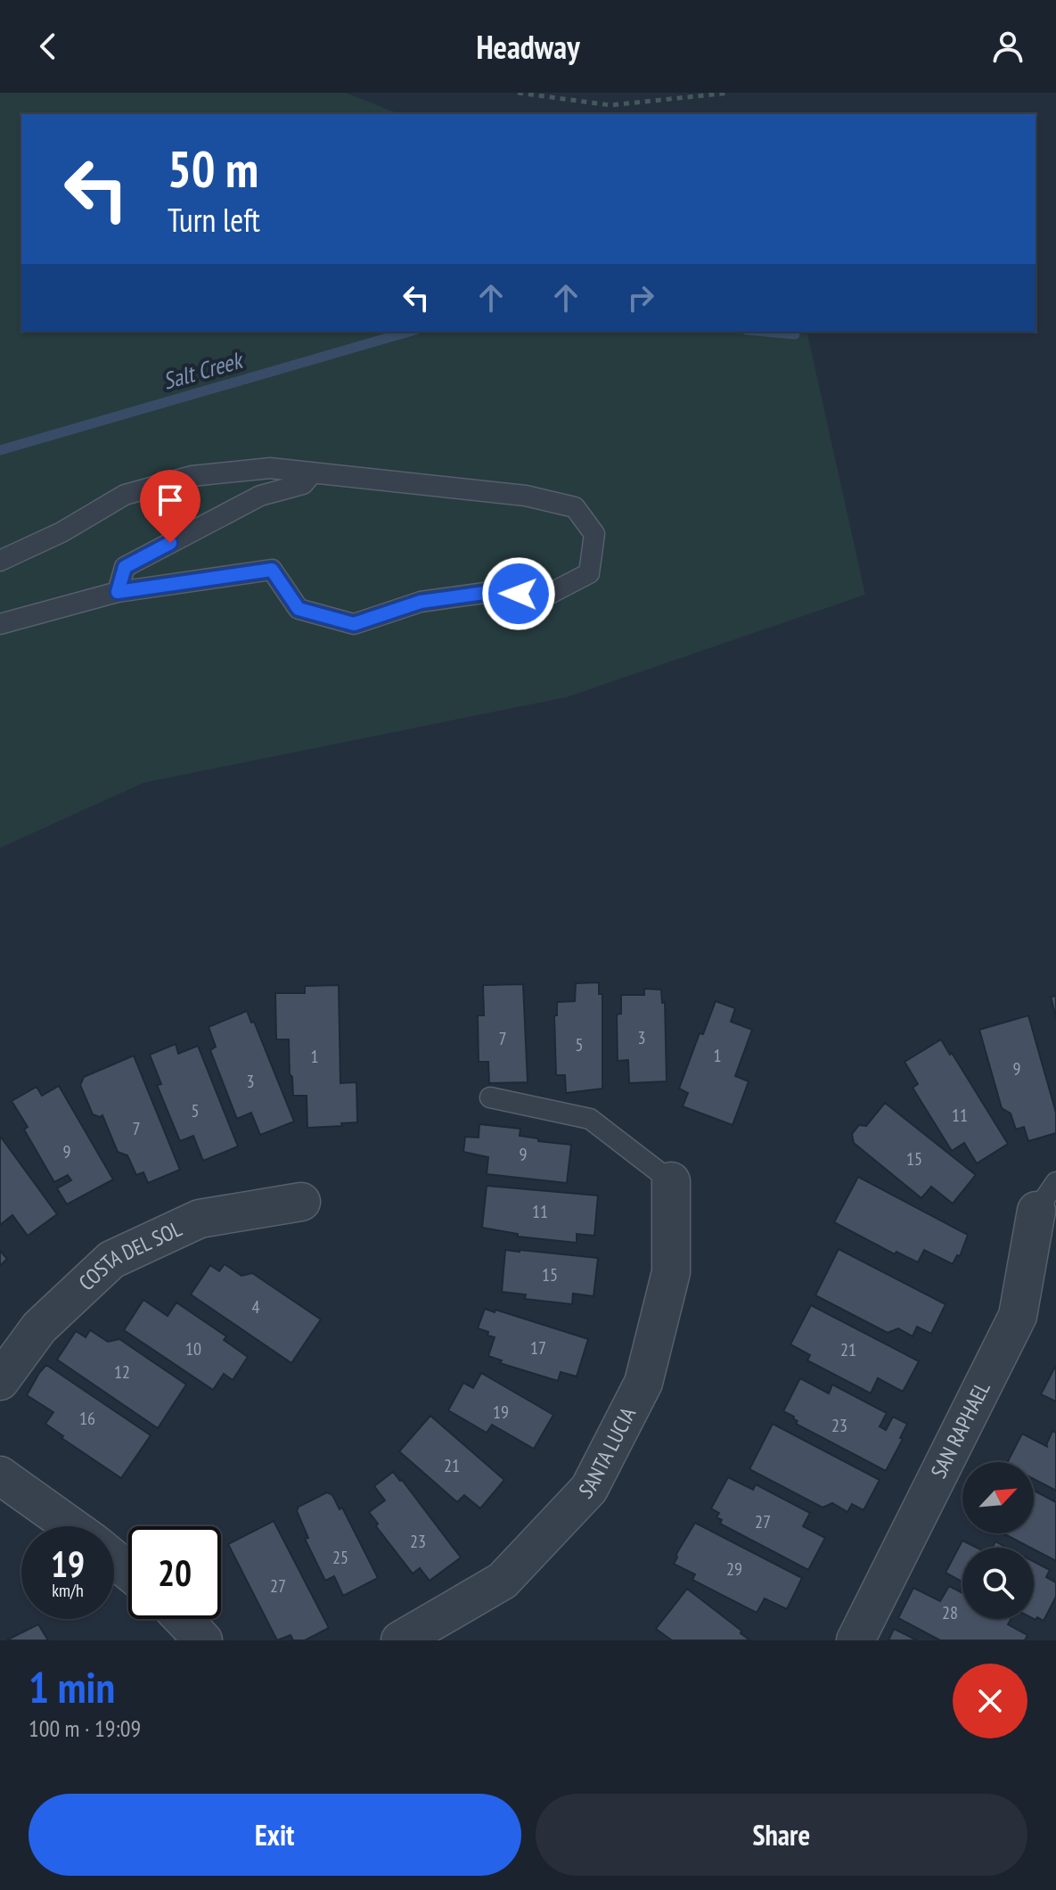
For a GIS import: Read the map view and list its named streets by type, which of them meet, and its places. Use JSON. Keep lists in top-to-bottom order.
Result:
{
  "streets": {
    "street": ["COSTA DEL SOL", "SAN RAPHAEL", "SANTA LUCIA"]
  },
  "water": ["Salt Creek"],
  "house_numbers": [
    "3",
    "7",
    "5",
    "1",
    "1",
    "9",
    "3",
    "5",
    "11",
    "7",
    "9",
    "9",
    "15",
    "11",
    "15",
    "4",
    "17",
    "10",
    "21",
    "12",
    "19",
    "16",
    "23",
    "21",
    "27",
    "23",
    "25",
    "29",
    "27",
    "28"
  ],
  "north": "top right",
  "page": {
    "header": "Headway",
    "turn": ["50 m", "Turn left"],
    "speed": "19 km/h",
    "limit": "20",
    "heading": ["1 min", "100 m · 19:09"],
    "buttons": ["Exit", "Share"]
  }
}
